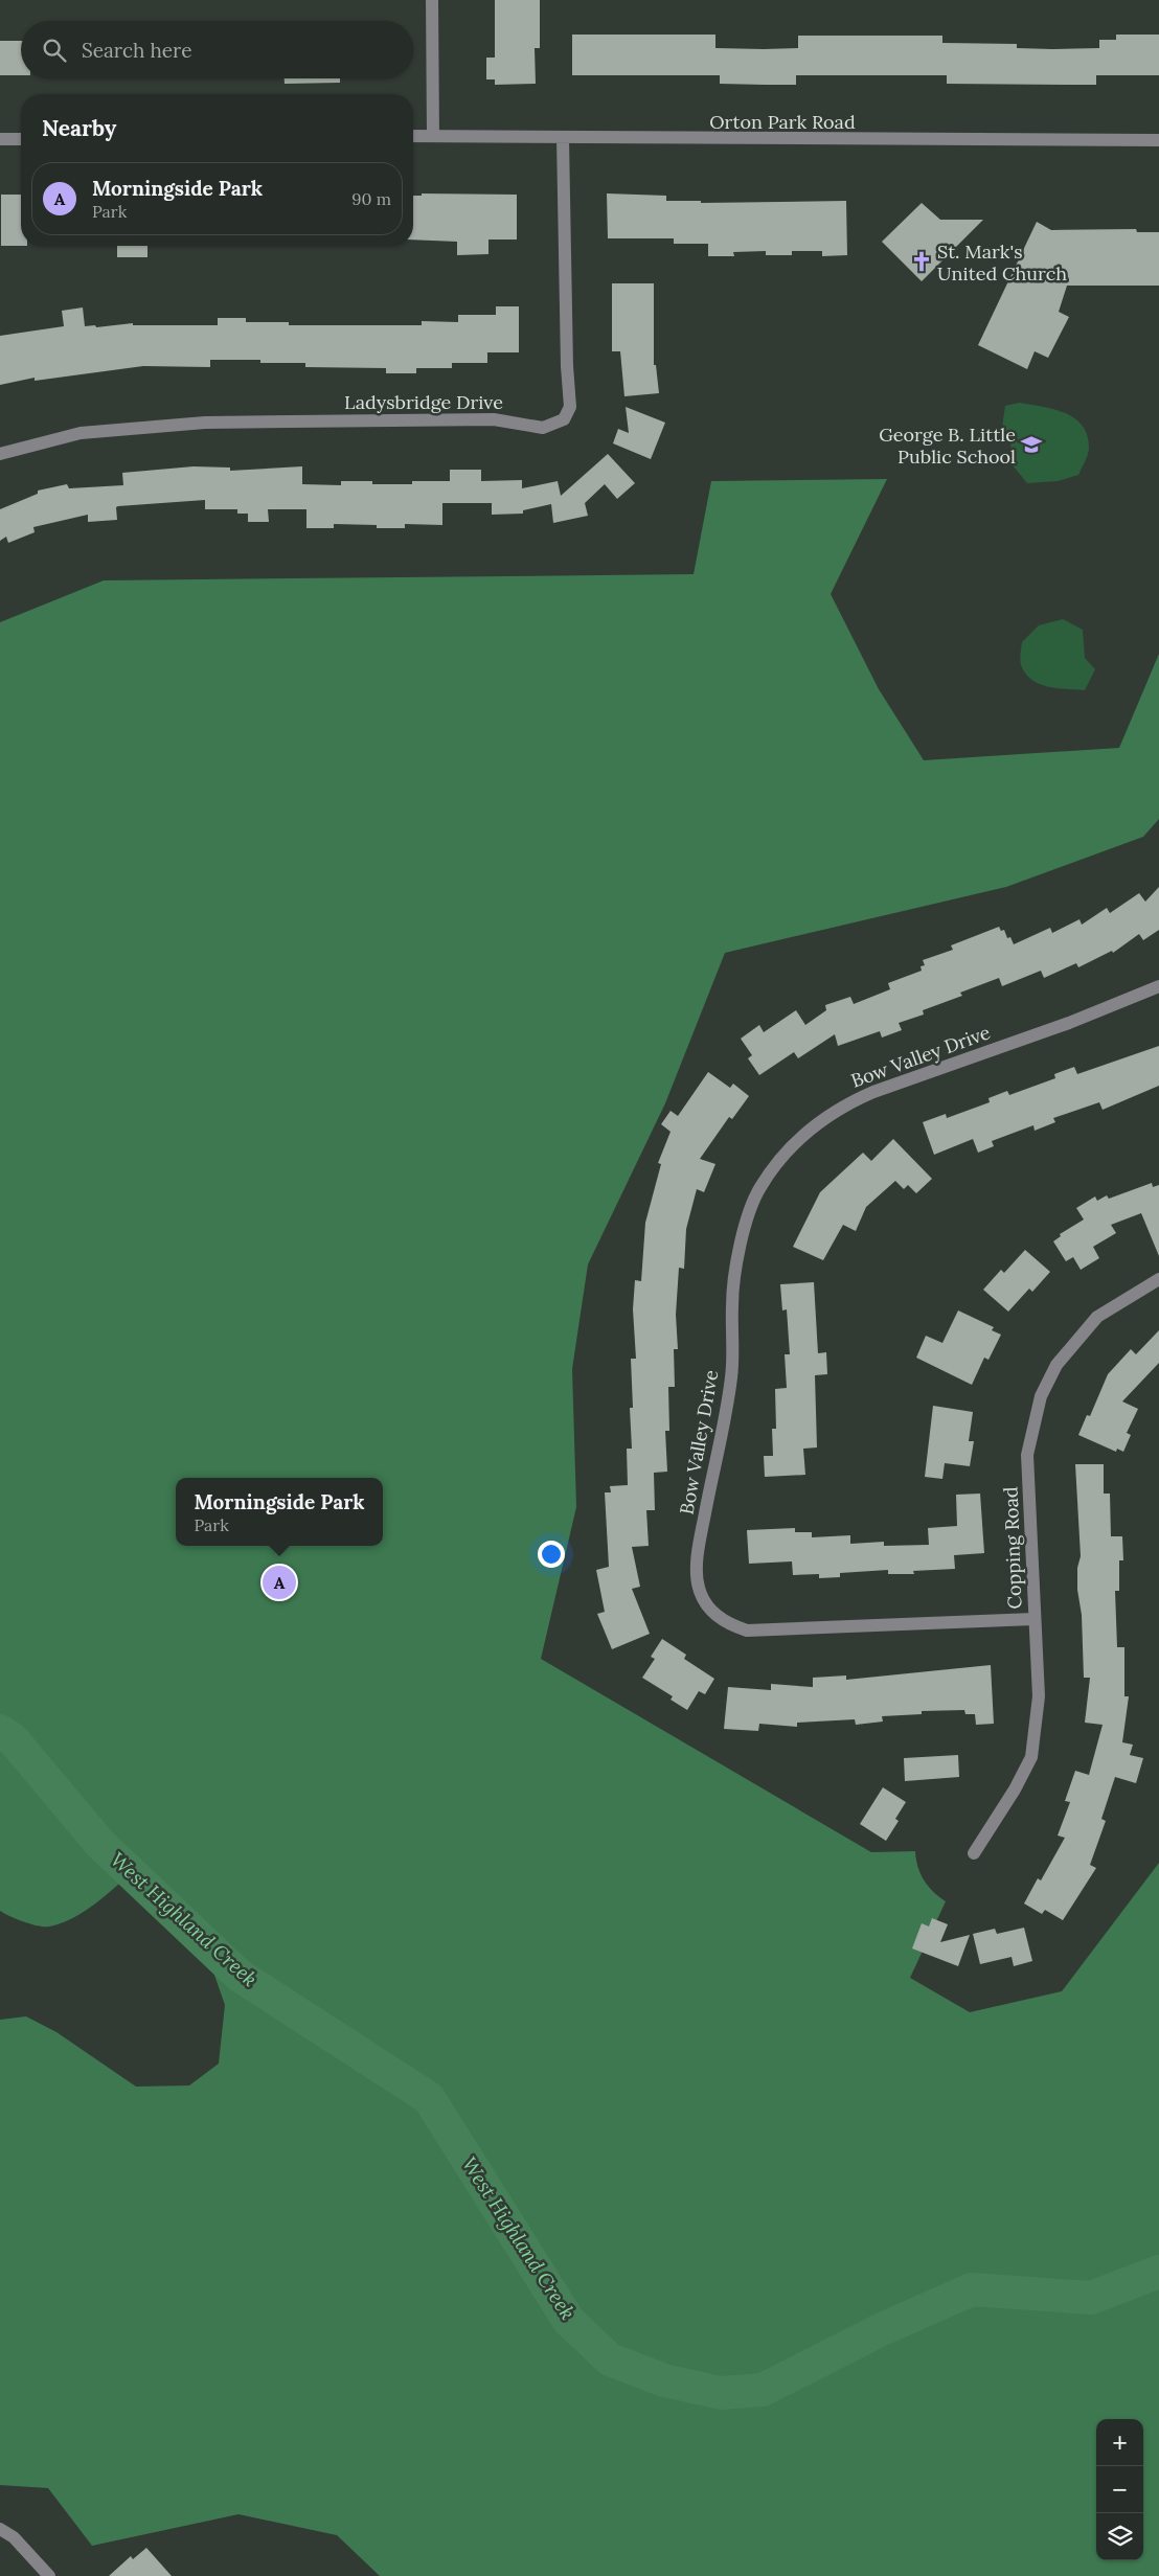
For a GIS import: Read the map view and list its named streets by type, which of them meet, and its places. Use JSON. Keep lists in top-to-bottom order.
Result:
{
  "streets": {
    "street": [
      "Orton Park Road",
      "Ladysbridge Drive",
      "Bow Valley Drive",
      "Copping Road"
    ]
  },
  "crossings": [
    ["Orton Park Road", "Ladysbridge Drive"],
    ["Bow Valley Drive", "Copping Road"]
  ],
  "water": ["West Highland Creek"],
  "places": {
    "church": ["St. Mark's United Church"],
    "school or university": ["George B. Little Public School"]
  },
  "page": {
    "search": "Search here",
    "heading": "Nearby",
    "list": [
      {
        "mark": "A",
        "name": "Morningside Park",
        "note": "Park",
        "value": "90 m"
      }
    ],
    "popup": ["Morningside Park", "Park"],
    "pins": "A",
    "map_buttons": ["+", "−"]
  }
}
